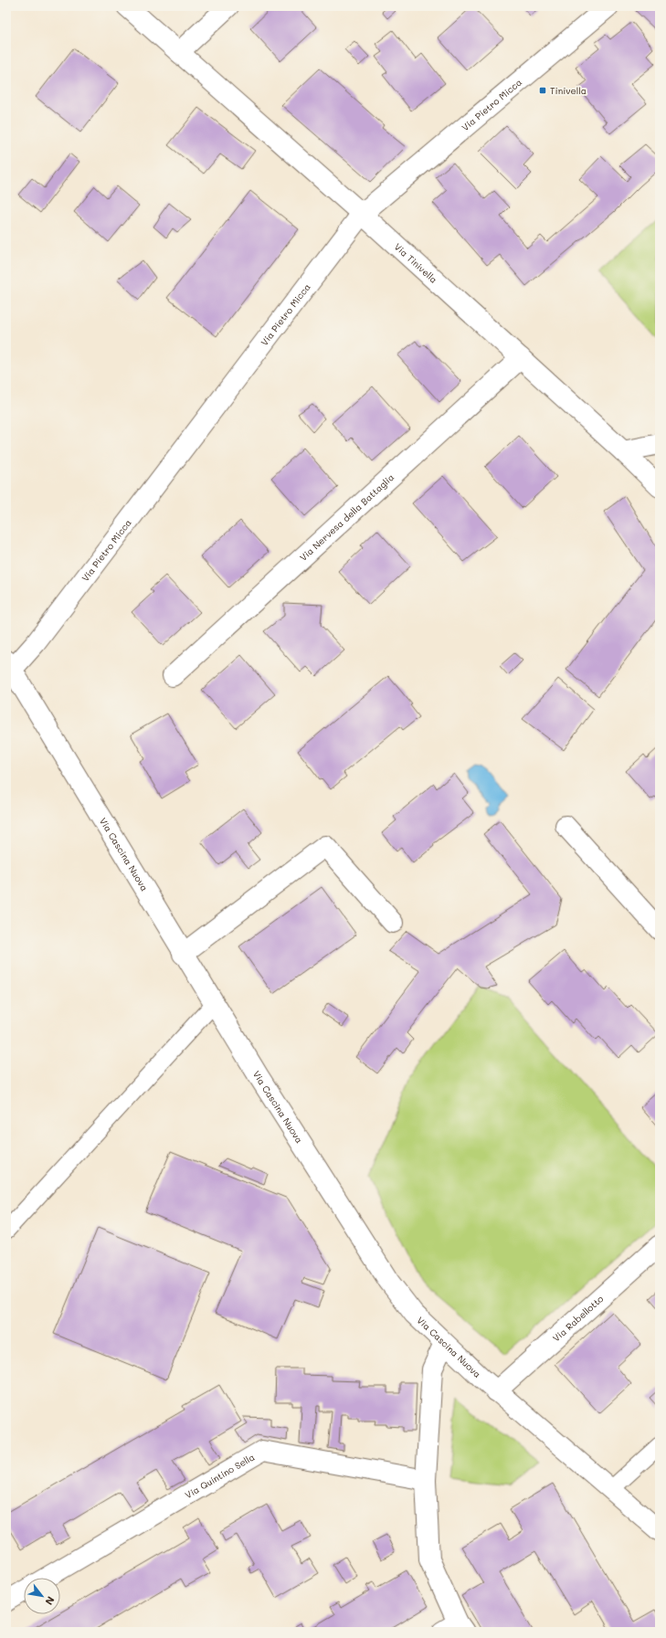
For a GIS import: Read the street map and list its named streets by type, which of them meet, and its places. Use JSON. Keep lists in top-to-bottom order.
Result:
{
  "streets": {
    "street": [
      "Via Pietro Micca",
      "Via Tinivella",
      "Via Nervesa della Battaglia",
      "Via Cascina Nuova",
      "Via Rabellotto",
      "Via Quintino Sella"
    ]
  },
  "crossings": [
    ["Via Pietro Micca", "Via Tinivella"],
    ["Via Pietro Micca", "Via Cascina Nuova"],
    ["Via Tinivella", "Via Nervesa della Battaglia"],
    ["Via Cascina Nuova", "Via Rabellotto"]
  ],
  "places": {
    "transit": ["Tinivella"]
  },
  "north": "bottom right"
}
